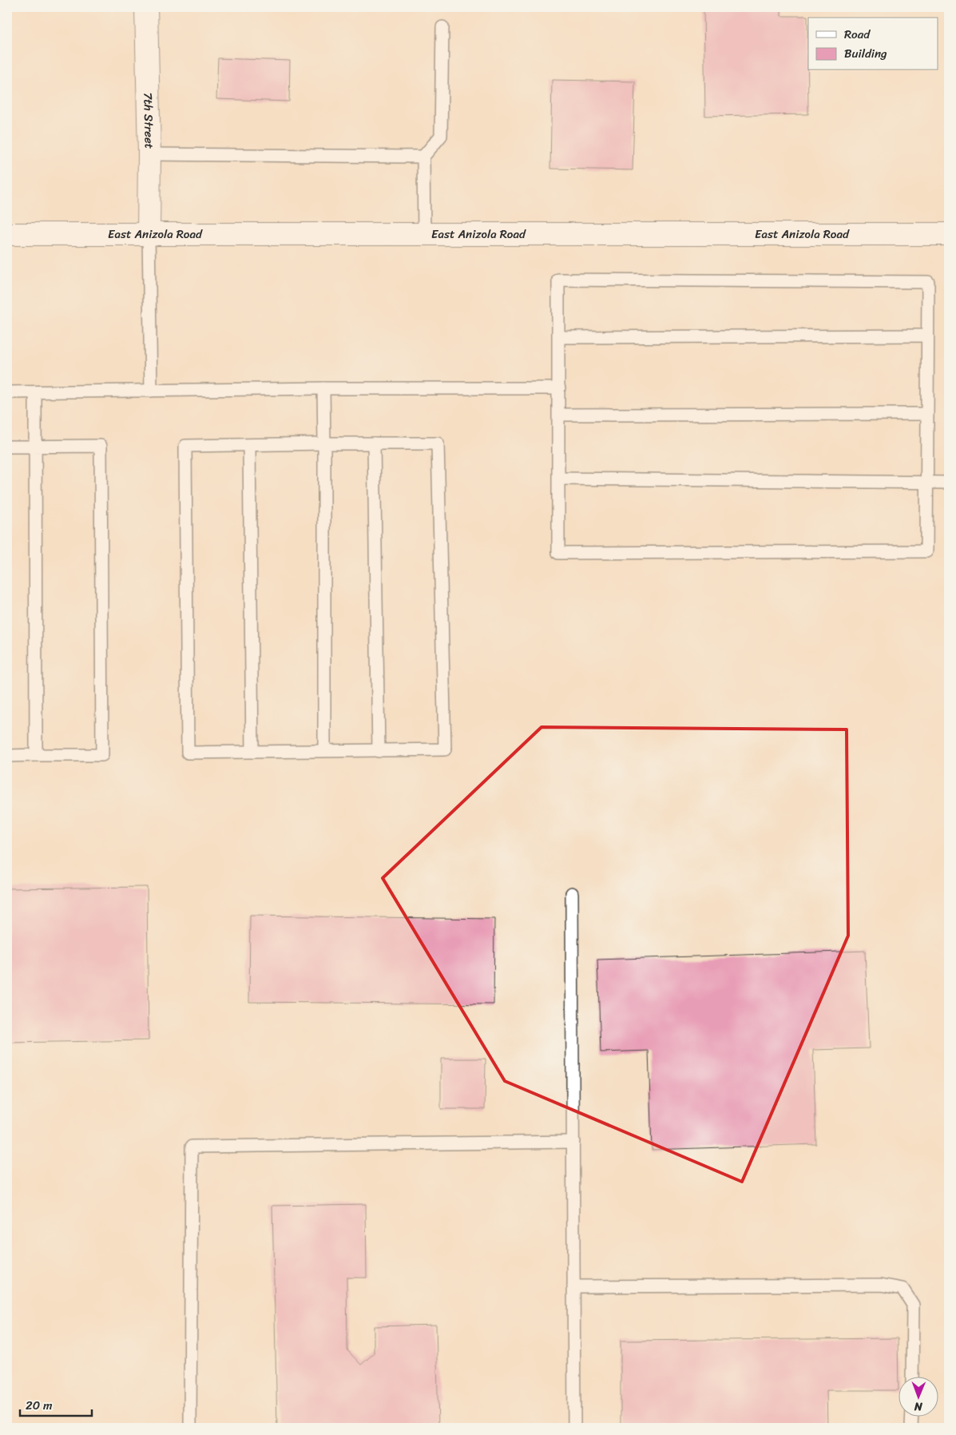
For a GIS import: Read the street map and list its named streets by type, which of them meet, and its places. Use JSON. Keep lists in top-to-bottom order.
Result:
{
  "streets": {
    "street": ["7th Street", "East Anizola Road"]
  },
  "crossings": [
    ["7th Street", "East Anizola Road"]
  ],
  "legend": ["Road", "Building"],
  "scale_bar": "20 m",
  "north": "bottom"
}
